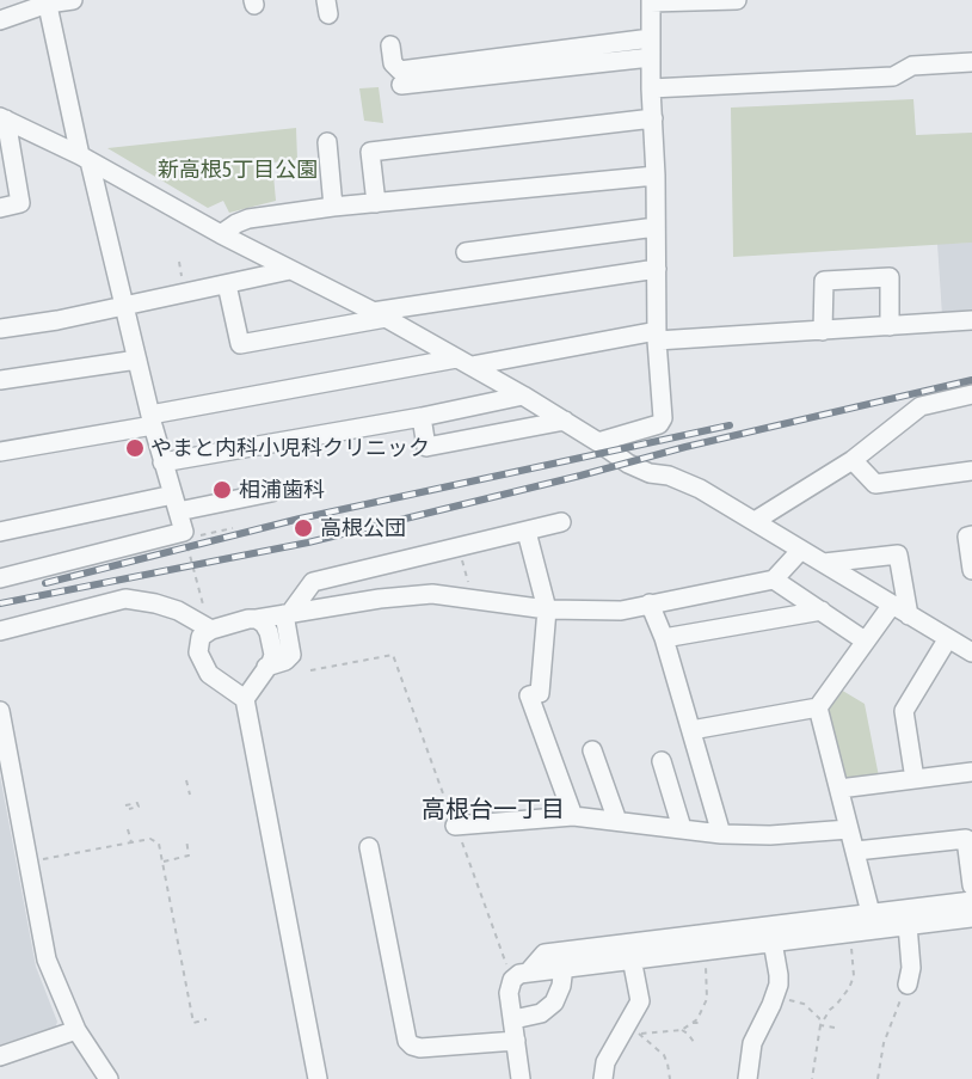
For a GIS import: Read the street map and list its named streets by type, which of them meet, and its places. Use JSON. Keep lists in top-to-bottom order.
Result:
{
  "districts": ["高根台一丁目"],
  "parks": ["新高根5丁目公園"],
  "places": ["やまと内科小児科クリニック", "相浦歯科", "高根公団"]
}
